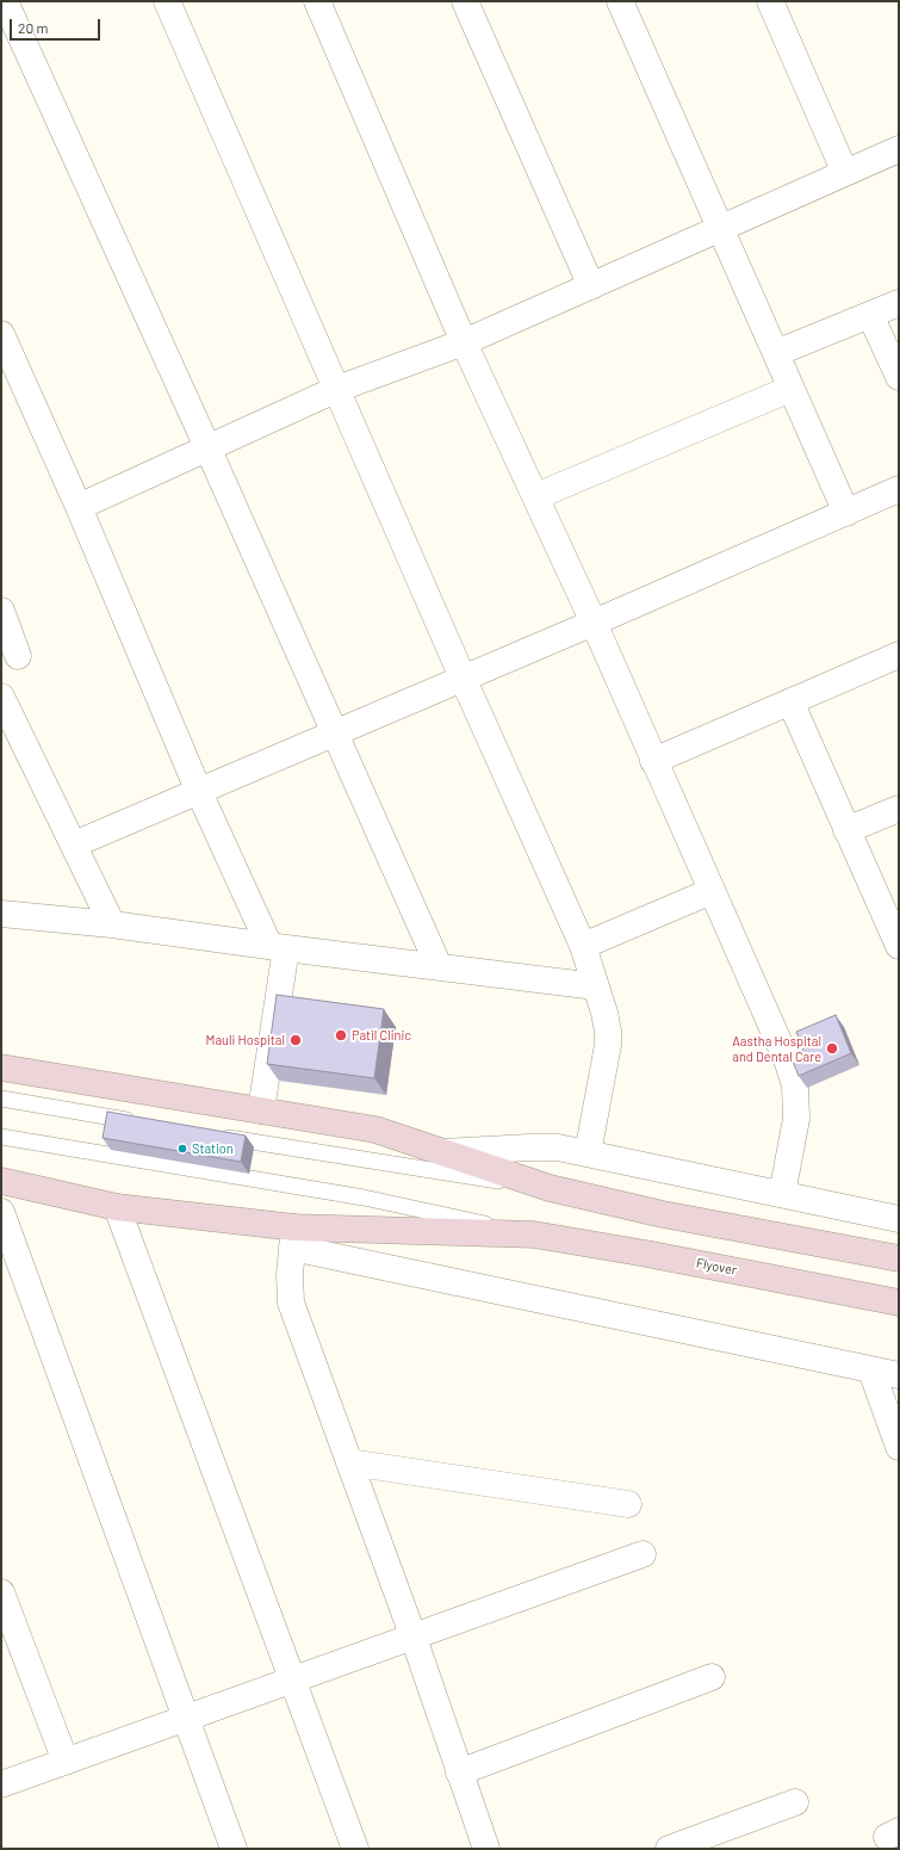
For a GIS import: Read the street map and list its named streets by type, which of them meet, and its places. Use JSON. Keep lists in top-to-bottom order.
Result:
{
  "streets": {
    "main road": ["Flyover"]
  },
  "places": [
    "Patil Clinic",
    "Mauli Hospital",
    "Aastha Hospital and Dental Care",
    "Station"
  ],
  "scale_bar": "20 m"
}
